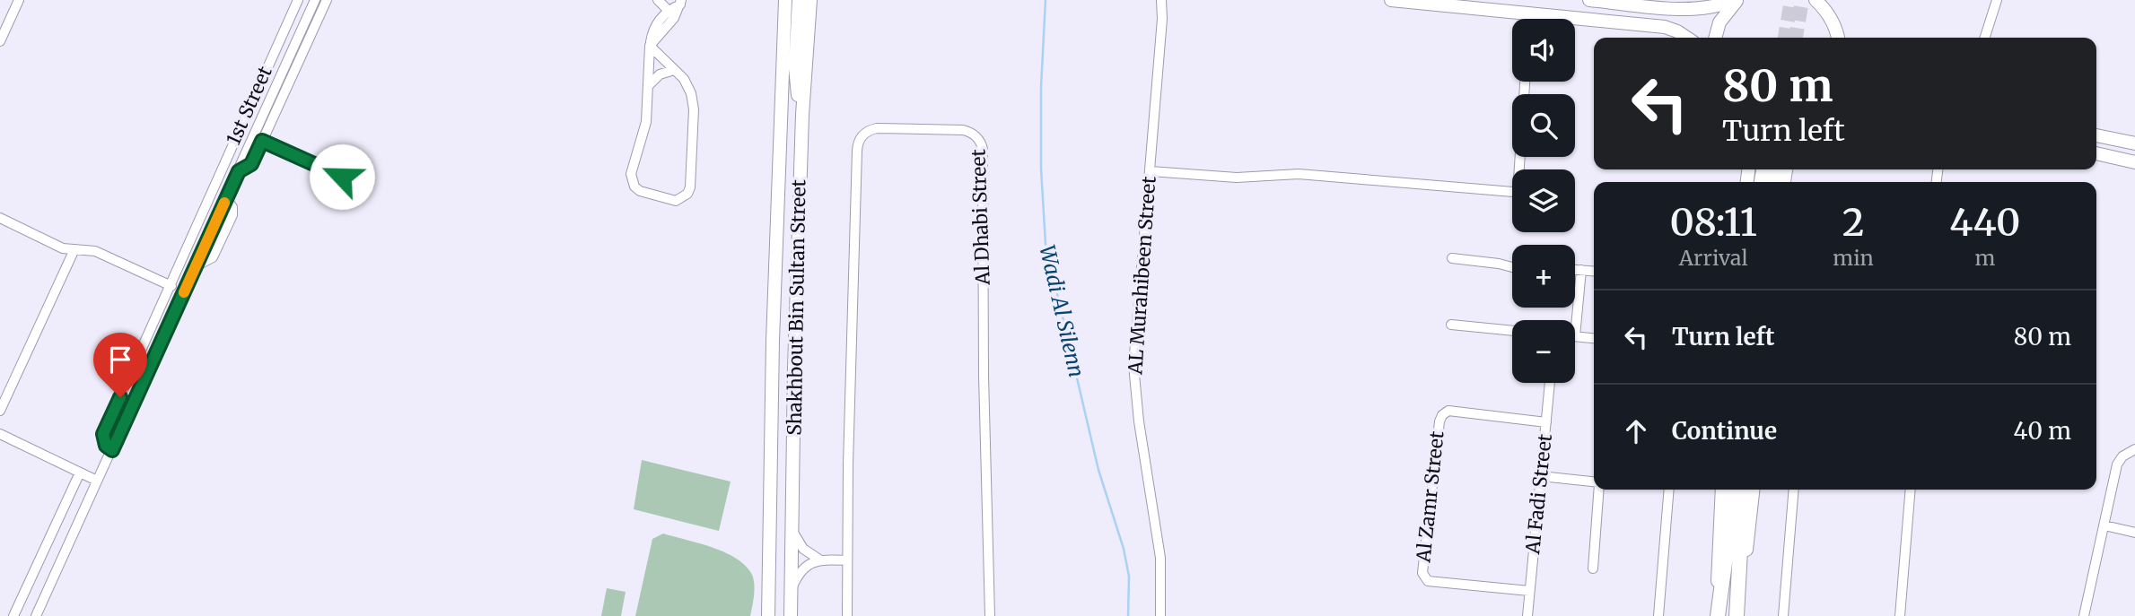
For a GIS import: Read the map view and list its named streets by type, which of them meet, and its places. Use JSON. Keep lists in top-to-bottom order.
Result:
{
  "streets": {
    "main road": ["Shakhbout Bin Sultan Street"],
    "street": [
      "1st Street",
      "Al Dhabi Street",
      "AL Murahibeen Street",
      "Al Fadi Street",
      "Al Zamr Street"
    ]
  },
  "crossings": [
    ["Al Fadi Street", "Al Zamr Street"]
  ],
  "water": ["Wadi Al Silenn"],
  "page": {
    "map_buttons": ["+", "−"],
    "turn": ["80 m", "Turn left"],
    "eta": [
      "08:11",
      "Arrival",
      "2",
      "min",
      "440",
      "m"
    ],
    "list": [
      {
        "name": "Turn left",
        "value": "80 m"
      },
      {
        "name": "Continue",
        "value": "40 m"
      }
    ]
  }
}
